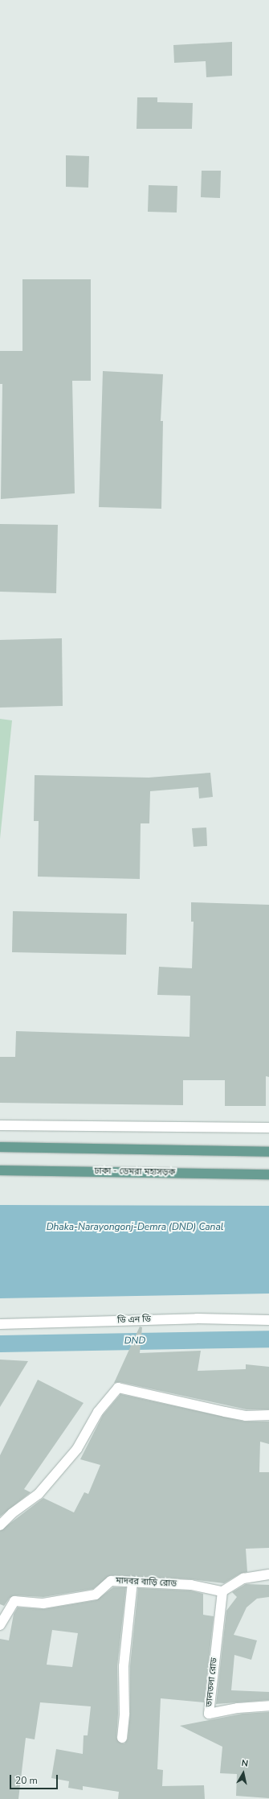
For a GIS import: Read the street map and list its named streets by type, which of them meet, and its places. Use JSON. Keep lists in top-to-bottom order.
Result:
{
  "streets": {
    "main road": ["ঢাকা - ডেমরা মহাসড়ক"],
    "street": ["ডি এন ডি", "মাদবর বাড়ি রোড", "তালতলা রোড"]
  },
  "crossings": [
    ["মাদবর বাড়ি রোড", "তালতলা রোড"]
  ],
  "water": ["Dhaka-Narayongonj-Demra (DND) Canal", "DND"],
  "scale_bar": "20 m",
  "north": "top"
}
